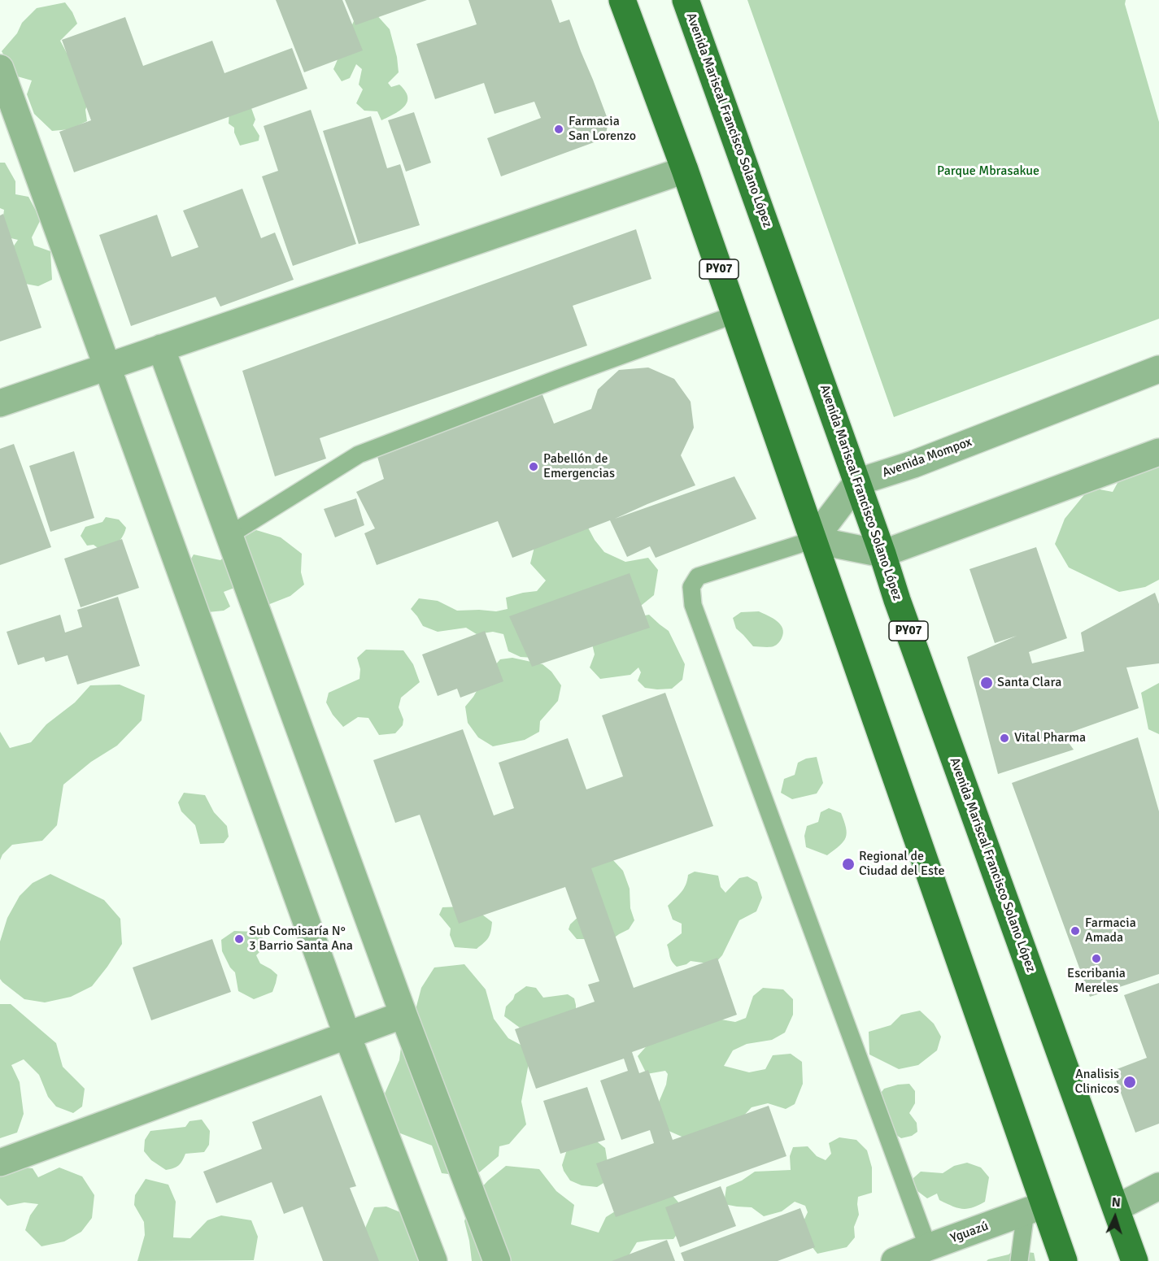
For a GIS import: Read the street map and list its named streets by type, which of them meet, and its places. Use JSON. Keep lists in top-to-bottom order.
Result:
{
  "streets": {
    "main road": ["Avenida Mariscal Francisco Solano López", "PY07"],
    "street": ["Avenida Mompox", "Yguazú"]
  },
  "crossings": [
    ["Avenida Mariscal Francisco Solano López", "Avenida Mompox"],
    ["PY07", "Yguazú"]
  ],
  "parks": ["Parque Mbrasakue"],
  "places": [
    "Farmacia San Lorenzo",
    "Pabellón de Emergencias",
    "Santa Clara",
    "Vital Pharma",
    "Regional de Ciudad del Este",
    "Farmacia Amada",
    "Sub Comisaría N° 3 Barrio Santa Ana",
    "Escribania Mereles",
    "Analisis Clinicos"
  ],
  "north": "top"
}
